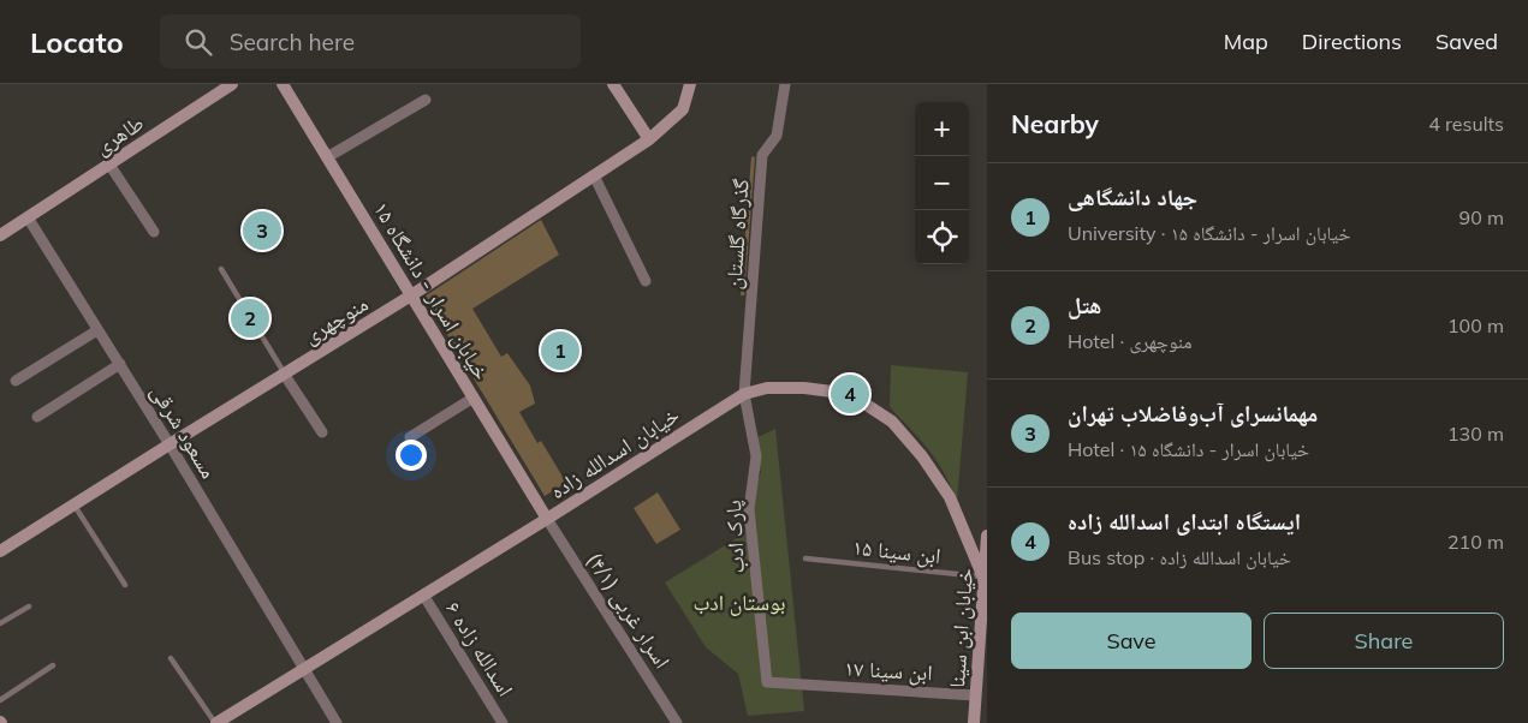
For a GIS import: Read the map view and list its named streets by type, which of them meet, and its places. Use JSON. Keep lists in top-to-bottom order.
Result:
{
  "streets": {
    "street": [
      "طاهری",
      "گذرگاه گلستان",
      "خیابان اسرار - دانشگاه ۱۵",
      "منوچهری",
      "مسعود شرقی",
      "خیابان اسدالله زاده",
      "پارک ادب",
      "اسرار غربی (۴/۱)",
      "خیابان ابن سینا",
      "اسدالله زاده ۶",
      "ابن سینا ۱۷"
    ],
    "lane": ["ابن سینا ۱۵"]
  },
  "crossings": [
    ["طاهری", "مسعود شرقی"],
    ["گذرگاه گلستان", "خیابان اسدالله زاده"],
    ["گذرگاه گلستان", "پارک ادب"],
    ["خیابان اسرار - دانشگاه ۱۵", "منوچهری"],
    ["خیابان اسرار - دانشگاه ۱۵", "خیابان اسدالله زاده"],
    ["خیابان اسرار - دانشگاه ۱۵", "اسرار غربی (۴/۱)"],
    ["منوچهری", "مسعود شرقی"],
    ["مسعود شرقی", "خیابان اسدالله زاده"],
    ["خیابان اسدالله زاده", "پارک ادب"],
    ["خیابان اسدالله زاده", "ابن سینا ۱۵"],
    ["خیابان اسدالله زاده", "اسرار غربی (۴/۱)"],
    ["خیابان اسدالله زاده", "خیابان ابن سینا"],
    ["خیابان اسدالله زاده", "اسدالله زاده ۶"],
    ["پارک ادب", "ابن سینا ۱۷"],
    ["ابن سینا ۱۵", "خیابان ابن سینا"],
    ["خیابان ابن سینا", "ابن سینا ۱۷"]
  ],
  "parks": ["بوستان ادب"],
  "page": {
    "header": "Locato",
    "search": "Search here",
    "nav": ["Map", "Directions", "Saved"],
    "heading": ["Nearby", "4 results"],
    "map_buttons": ["+", "−"],
    "list": [
      {
        "mark": "1",
        "name": "جهاد دانشگاهی",
        "note": "University · خیابان اسرار - دانشگاه ۱۵",
        "value": "90 m"
      },
      {
        "mark": "2",
        "name": "هتل",
        "note": "Hotel · منوچهری",
        "value": "100 m"
      },
      {
        "mark": "3",
        "name": "مهمانسرای آب‌و‌فاضلاب تهران",
        "note": "Hotel · خیابان اسرار - دانشگاه ۱۵",
        "value": "130 m"
      },
      {
        "mark": "4",
        "name": "ایستگاه ابتدای اسدالله زاده",
        "note": "Bus stop · خیابان اسدالله زاده",
        "value": "210 m"
      }
    ],
    "pins": [
      "3",
      "2",
      "1",
      "4"
    ],
    "buttons": ["Save", "Share"]
  }
}
